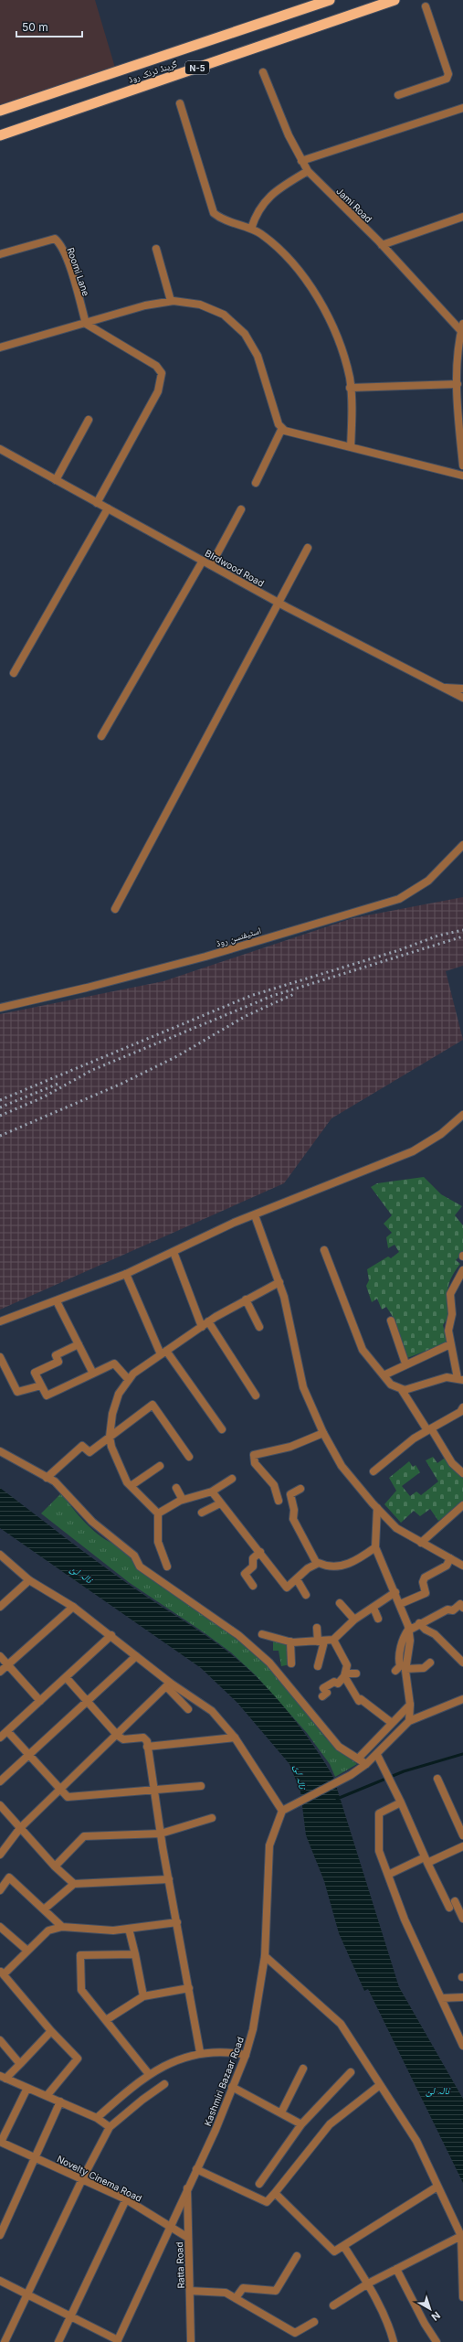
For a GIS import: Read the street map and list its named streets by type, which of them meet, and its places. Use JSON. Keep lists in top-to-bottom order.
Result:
{
  "streets": {
    "highway": ["N-5", "گرینڈ ٹرنک روڈ"],
    "street": [
      "Jami Road",
      "Roomi Lane",
      "BIrdwood Road",
      "اسٹیفنسن روڈ",
      "Kashmiri Bazaar Road",
      "Novelty Cinema Road",
      "Ratta Road"
    ]
  },
  "crossings": [
    ["Kashmiri Bazaar Road", "Novelty Cinema Road"],
    ["Kashmiri Bazaar Road", "Ratta Road"],
    ["Novelty Cinema Road", "Ratta Road"]
  ],
  "water": ["نالہ لئ"],
  "scale_bar": "50 m",
  "north": "bottom right"
}
